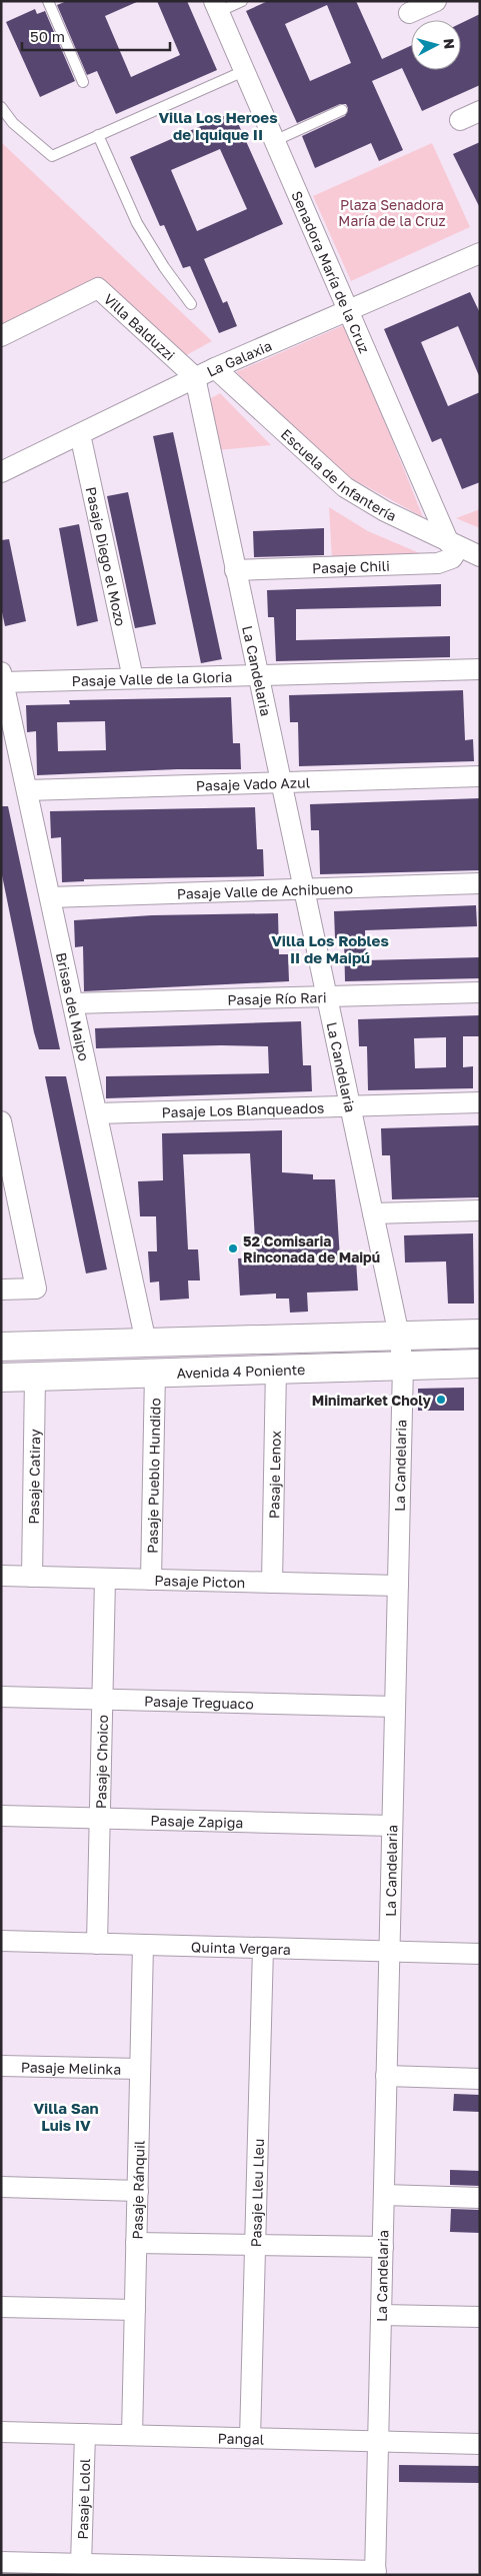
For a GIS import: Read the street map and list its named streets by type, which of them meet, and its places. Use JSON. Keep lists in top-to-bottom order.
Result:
{
  "streets": {
    "street": [
      "Senadora María de la Cruz",
      "Villa Balduzzi",
      "La Galaxia",
      "Escuela de Infantería",
      "Pasaje Diego el Mozo",
      "Pasaje Chili",
      "La Candelaria",
      "Pasaje Valle de la Gloria",
      "Pasaje Vado Azul",
      "Pasaje Valle de Achibueno",
      "Pasaje Río Rari",
      "Brisas del Maipo",
      "Pasaje Los Blanqueados",
      "Avenida 4 Poniente",
      "Pasaje Lenox",
      "Pasaje Catiray",
      "Pasaje Pueblo Hundido",
      "Pasaje Picton",
      "Pasaje Treguaco",
      "Pasaje Choico",
      "Pasaje Zapiga",
      "Quinta Vergara",
      "Pasaje Melinka",
      "Pasaje Ránquil",
      "Pasaje Lleu Lleu",
      "Pangal",
      "Pasaje Lolol"
    ]
  },
  "crossings": [
    ["Senadora María de la Cruz", "La Galaxia"],
    ["Senadora María de la Cruz", "Escuela de Infantería"],
    ["Senadora María de la Cruz", "Pasaje Chili"],
    ["Villa Balduzzi", "La Galaxia"],
    ["Villa Balduzzi", "La Candelaria"],
    ["La Galaxia", "Escuela de Infantería"],
    ["La Galaxia", "Pasaje Diego el Mozo"],
    ["La Galaxia", "La Candelaria"],
    ["Escuela de Infantería", "Pasaje Chili"],
    ["Pasaje Diego el Mozo", "Pasaje Valle de la Gloria"],
    ["Pasaje Chili", "La Candelaria"],
    ["La Candelaria", "Pasaje Valle de la Gloria"],
    ["La Candelaria", "Pasaje Vado Azul"],
    ["La Candelaria", "Pasaje Valle de Achibueno"],
    ["La Candelaria", "Pasaje Río Rari"],
    ["La Candelaria", "Pasaje Los Blanqueados"],
    ["La Candelaria", "Avenida 4 Poniente"],
    ["La Candelaria", "Pasaje Picton"],
    ["La Candelaria", "Pasaje Treguaco"],
    ["La Candelaria", "Pasaje Zapiga"],
    ["La Candelaria", "Quinta Vergara"],
    ["La Candelaria", "Pangal"],
    ["Pasaje Valle de la Gloria", "Brisas del Maipo"],
    ["Pasaje Vado Azul", "Brisas del Maipo"],
    ["Pasaje Valle de Achibueno", "Brisas del Maipo"],
    ["Pasaje Río Rari", "Brisas del Maipo"],
    ["Brisas del Maipo", "Pasaje Los Blanqueados"],
    ["Avenida 4 Poniente", "Pasaje Lenox"],
    ["Avenida 4 Poniente", "Pasaje Catiray"],
    ["Avenida 4 Poniente", "Pasaje Pueblo Hundido"],
    ["Pasaje Lenox", "Pasaje Picton"],
    ["Pasaje Catiray", "Pasaje Picton"],
    ["Pasaje Pueblo Hundido", "Pasaje Picton"],
    ["Pasaje Picton", "Pasaje Choico"],
    ["Pasaje Treguaco", "Pasaje Choico"],
    ["Pasaje Choico", "Pasaje Zapiga"],
    ["Pasaje Choico", "Quinta Vergara"],
    ["Quinta Vergara", "Pasaje Ránquil"],
    ["Quinta Vergara", "Pasaje Lleu Lleu"],
    ["Pasaje Melinka", "Pasaje Ránquil"],
    ["Pasaje Ránquil", "Pangal"],
    ["Pasaje Lleu Lleu", "Pangal"],
    ["Pangal", "Pasaje Lolol"]
  ],
  "districts": ["Villa Los Heroes de Iquique II", "Villa Los Robles II de Maipú", "Villa San Luis IV"],
  "parks": ["Plaza Senadora María de la Cruz"],
  "places": ["52 Comisaria Rinconada de Maipú", "Minimarket Choly"],
  "scale_bar": "50 m",
  "north": "right"
}
